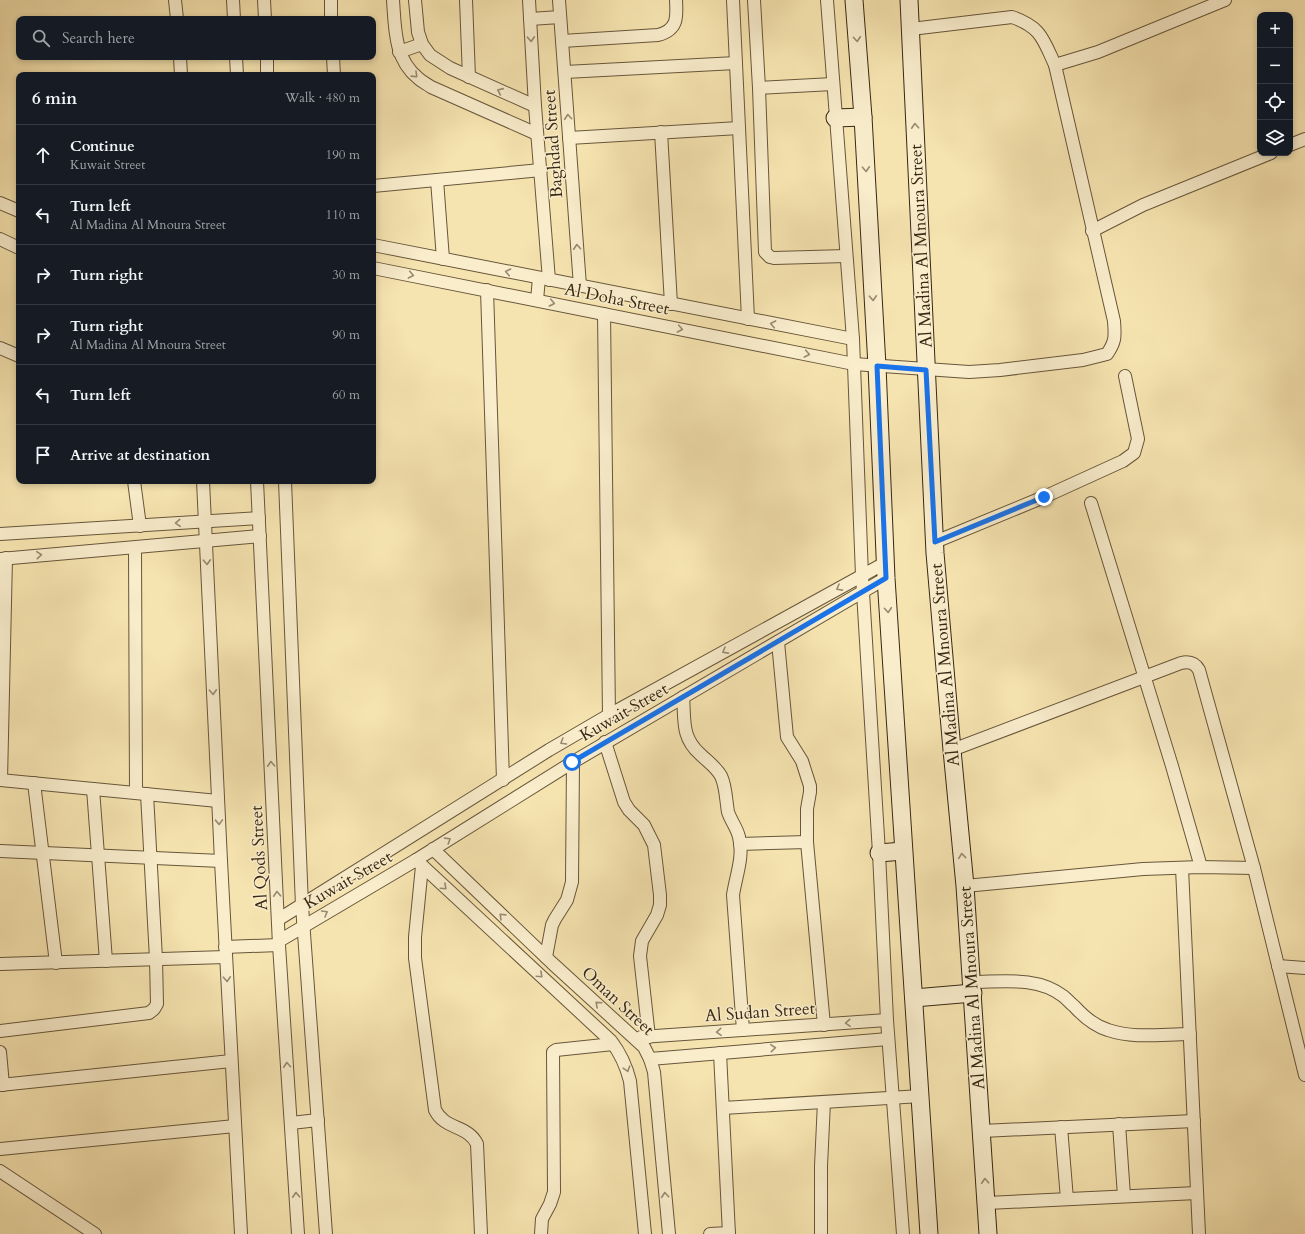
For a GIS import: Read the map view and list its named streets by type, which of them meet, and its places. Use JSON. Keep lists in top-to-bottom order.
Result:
{
  "streets": {
    "main road": ["Al Madina Al Mnoura Street"],
    "street": [
      "Baghdad Street",
      "Al Doha Street",
      "Kuwait Street",
      "Al Qods Street",
      "Oman Street",
      "Al Sudan Street"
    ]
  },
  "crossings": [
    ["Baghdad Street", "Al Doha Street"],
    ["Al Madina Al Mnoura Street", "Al Doha Street"],
    ["Kuwait Street", "Al Qods Street"],
    ["Kuwait Street", "Oman Street"],
    ["Oman Street", "Al Sudan Street"]
  ],
  "page": {
    "map_buttons": ["+", "−"],
    "search": "Search here",
    "heading": ["6 min", "Walk · 480 m"],
    "list": [
      ["Continue", "Kuwait Street", "190 m"],
      ["Turn left", "Al Madina Al Mnoura Street", "110 m"],
      ["Turn right", "30 m"],
      ["Turn right", "Al Madina Al Mnoura Street", "90 m"],
      ["Turn left", "60 m"],
      "Arrive at destination"
    ]
  }
}
